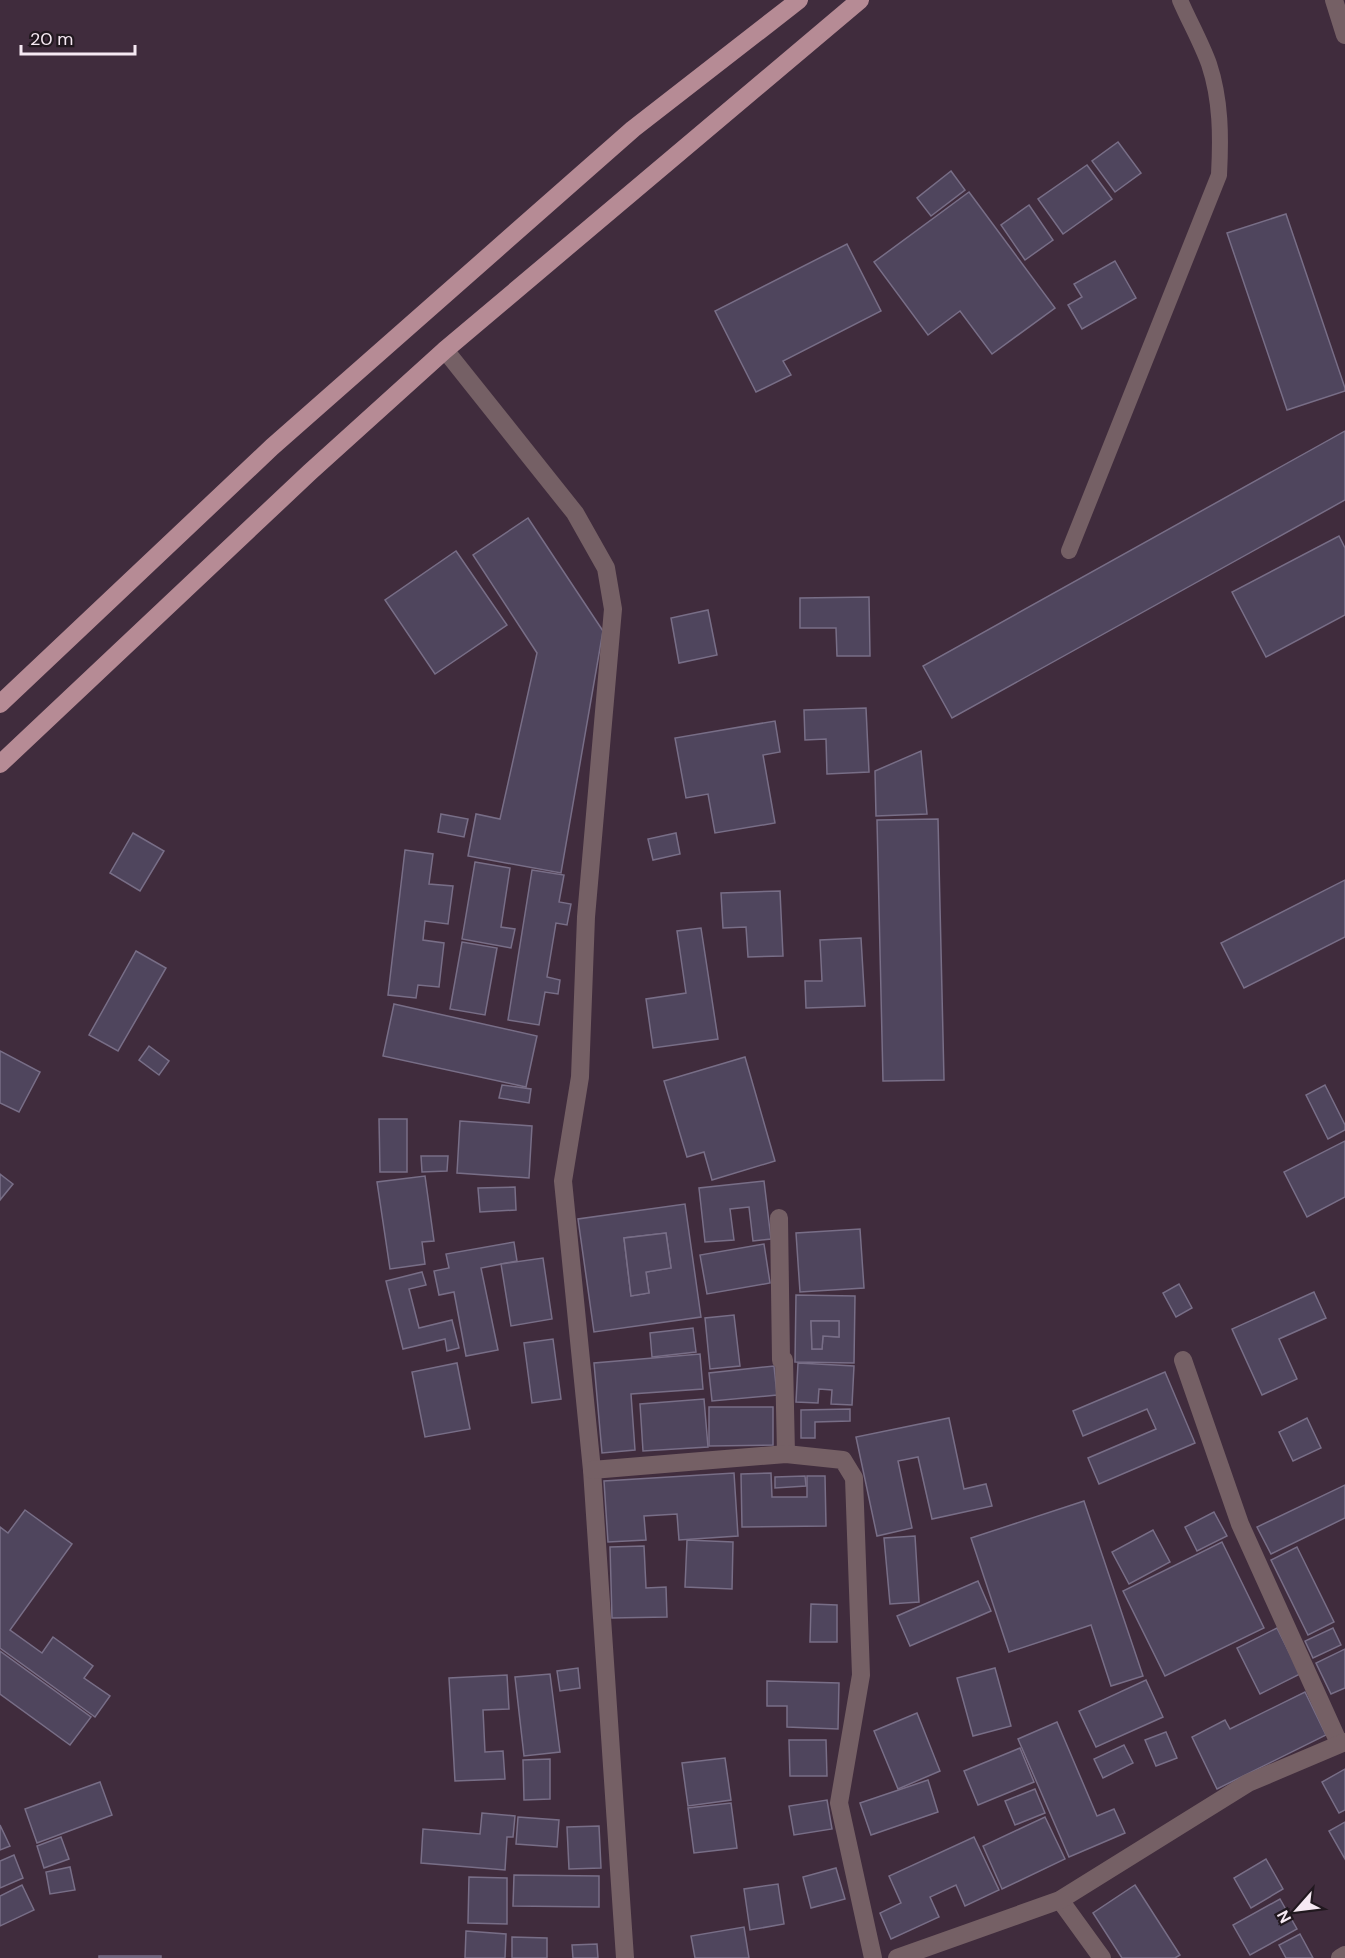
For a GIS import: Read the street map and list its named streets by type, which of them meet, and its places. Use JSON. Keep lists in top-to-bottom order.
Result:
{
  "scale_bar": "20 m",
  "north": "bottom left"
}
